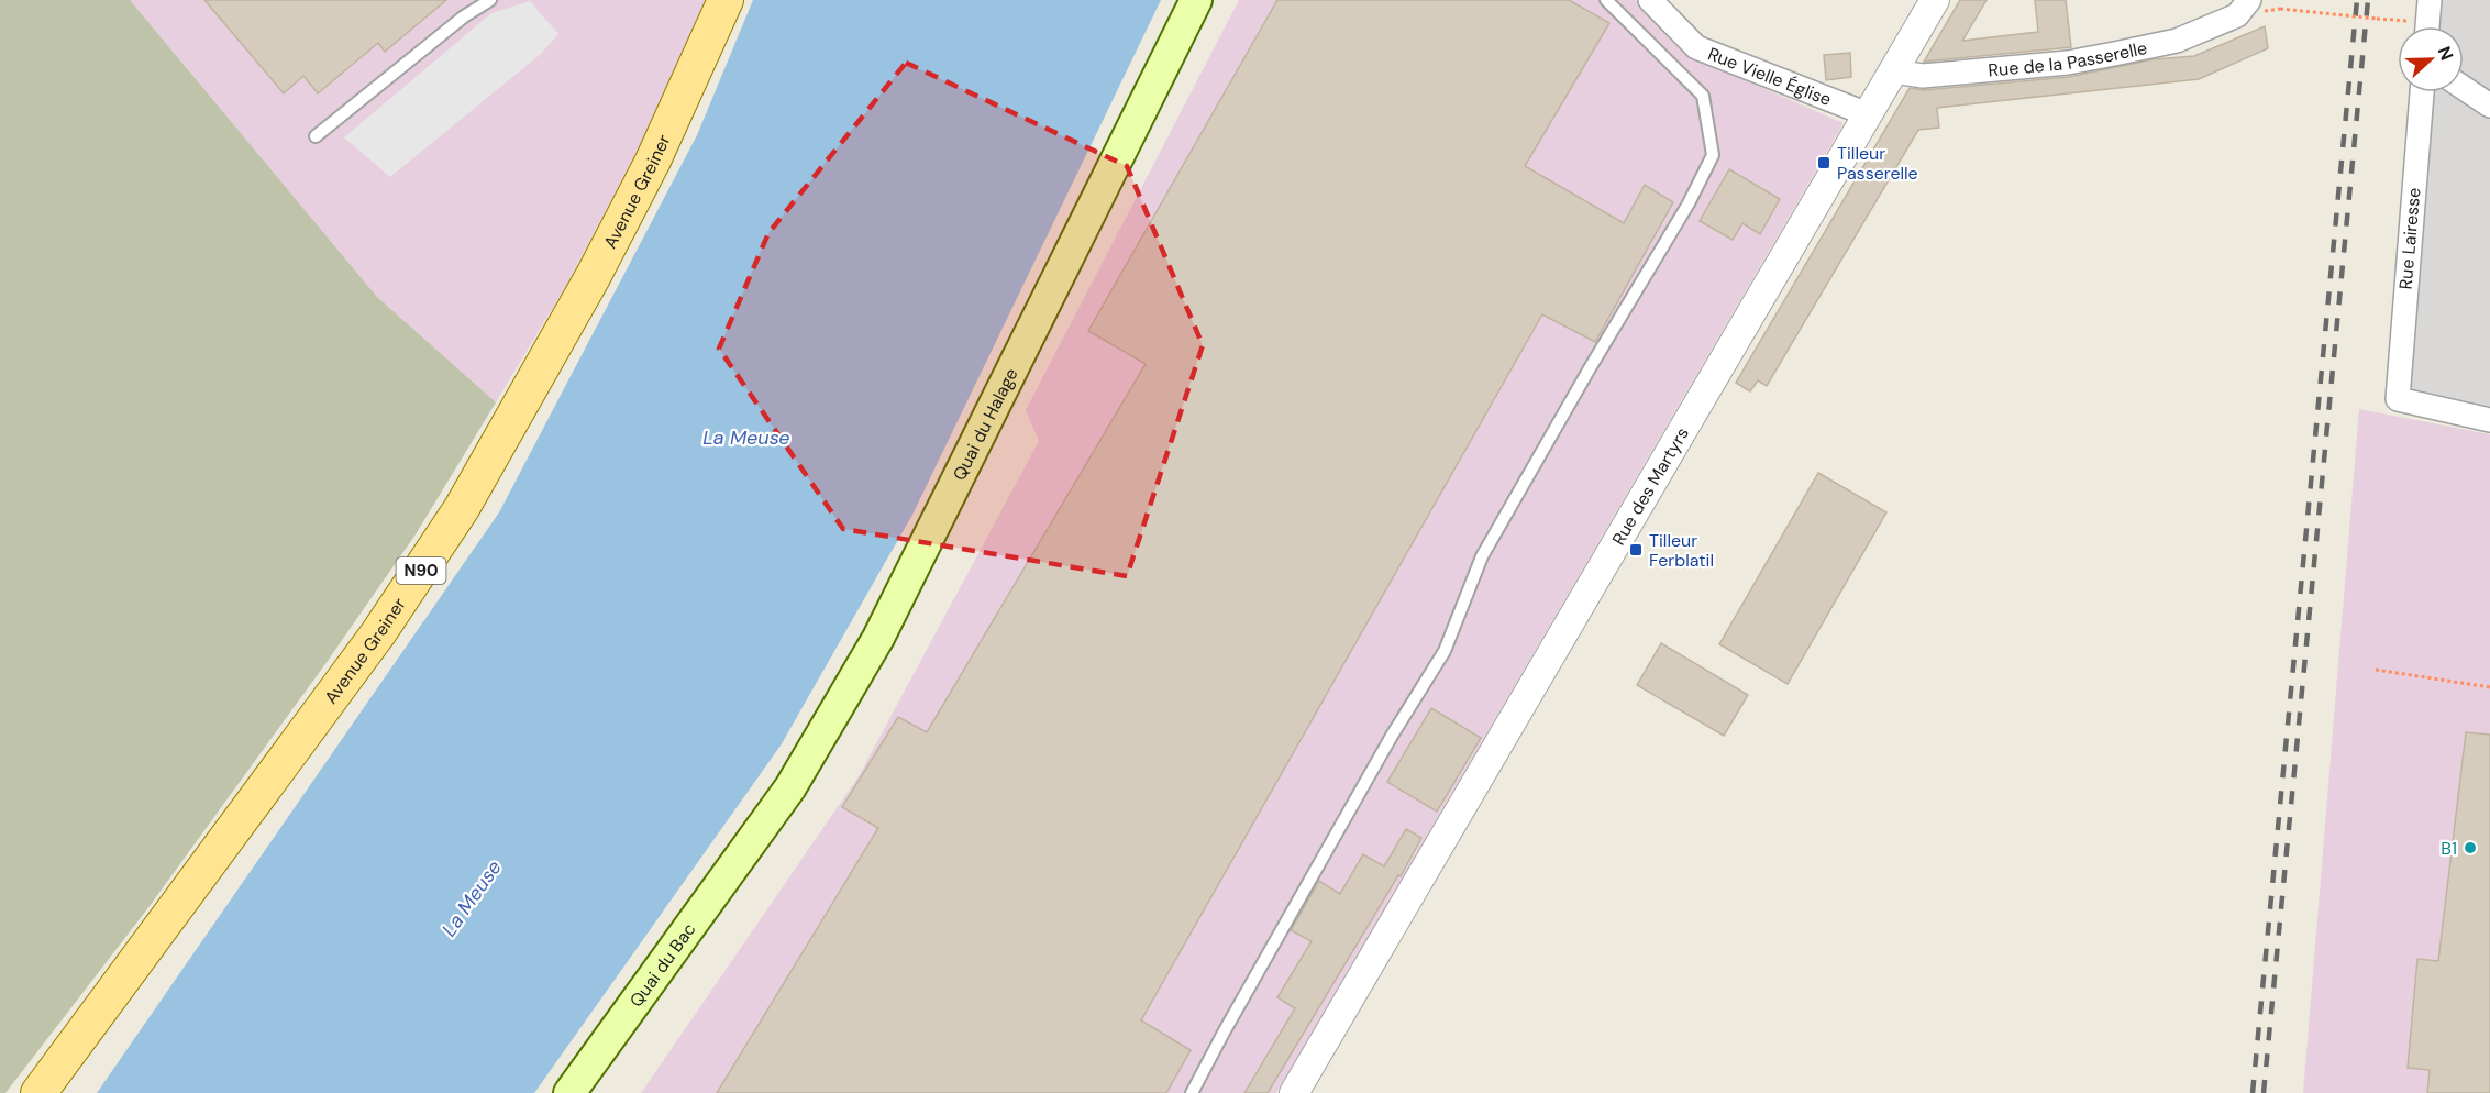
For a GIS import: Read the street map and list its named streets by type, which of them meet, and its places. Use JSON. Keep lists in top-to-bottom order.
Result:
{
  "streets": {
    "main road": [
      "Avenue Greiner",
      "Quai du Halage",
      "N90",
      "Quai du Bac"
    ],
    "street": [
      "Rue de la Passerelle",
      "Rue Vielle Église",
      "Rue Lairesse",
      "Rue des Martyrs"
    ]
  },
  "crossings": [
    ["Rue de la Passerelle", "Rue des Martyrs"],
    ["Rue Vielle Église", "Rue des Martyrs"],
    ["Quai du Halage", "Quai du Bac"]
  ],
  "water": ["La Meuse"],
  "places": {
    "transit": ["Tilleur Passerelle", "Tilleur Ferblatil"],
    "other": ["B1"]
  },
  "north": "right"
}
